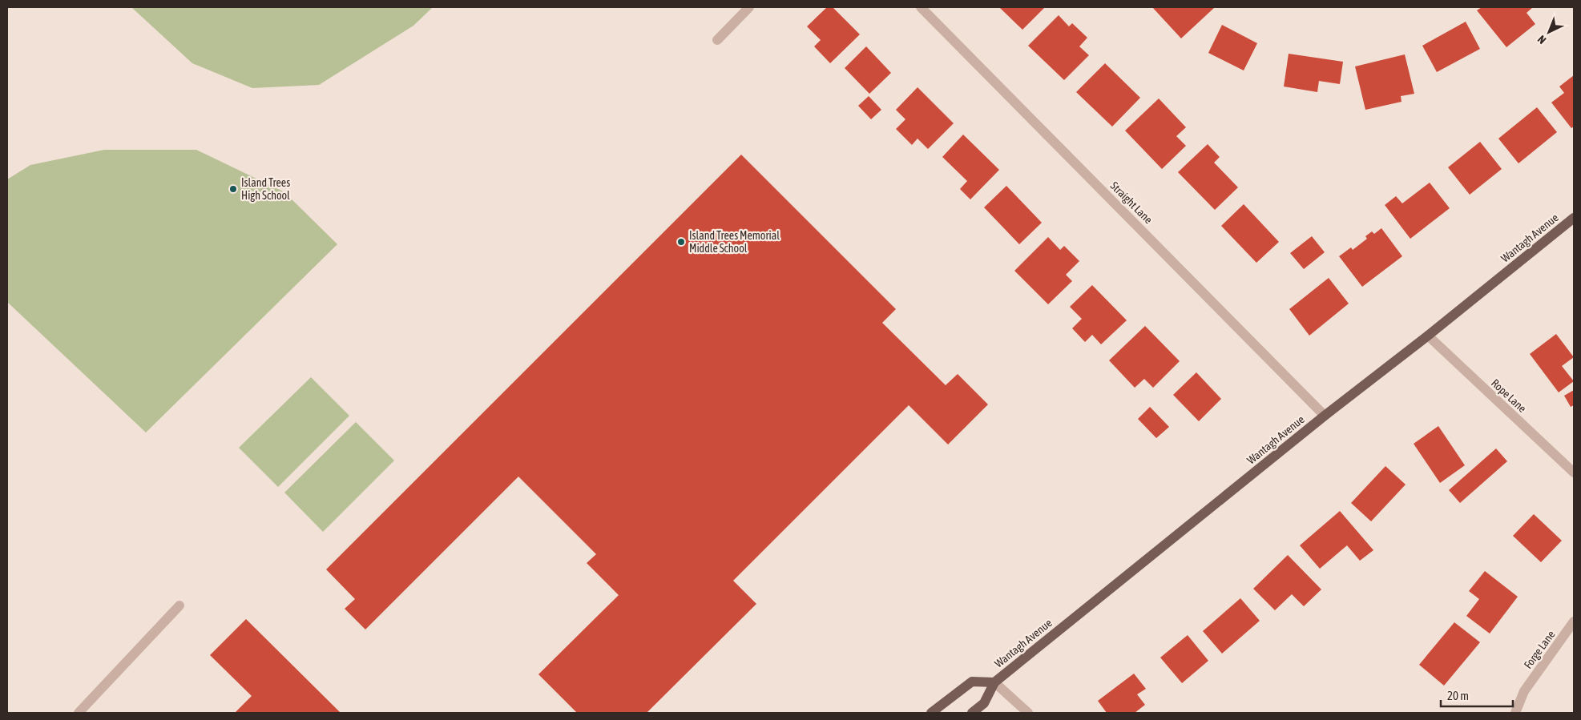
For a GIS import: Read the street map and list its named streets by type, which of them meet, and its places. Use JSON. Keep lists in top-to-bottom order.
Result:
{
  "streets": {
    "main road": ["Wantagh Avenue"],
    "street": ["Straight Lane", "Rope Lane", "Forge Lane"]
  },
  "crossings": [
    ["Straight Lane", "Wantagh Avenue"],
    ["Wantagh Avenue", "Rope Lane"]
  ],
  "places": ["Island Trees High School", "Island Trees Memorial Middle School"],
  "scale_bar": "20 m",
  "north": "bottom left"
}
